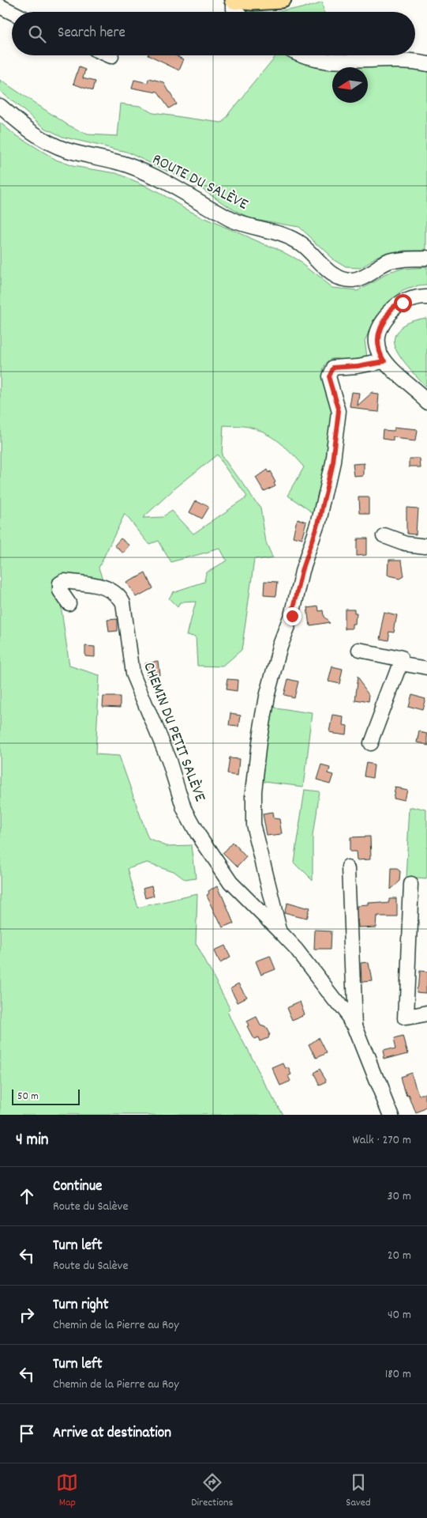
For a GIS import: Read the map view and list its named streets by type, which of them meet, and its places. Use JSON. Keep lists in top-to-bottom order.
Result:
{
  "streets": {
    "street": ["ROUTE DU SALÈVE", "CHEMIN DU PETIT SALÈVE"]
  },
  "scale_bar": "50 m",
  "north": "left",
  "page": {
    "search": "Search here",
    "scale": "50 m",
    "heading": ["4 min", "Walk · 270 m"],
    "list": [
      ["Continue", "Route du Salève", "30 m"],
      ["Turn left", "Route du Salève", "20 m"],
      ["Turn right", "Chemin de la Pierre au Roy", "40 m"],
      ["Turn left", "Chemin de la Pierre au Roy", "180 m"],
      "Arrive at destination"
    ],
    "nav": ["Map", "Directions", "Saved"]
  }
}
